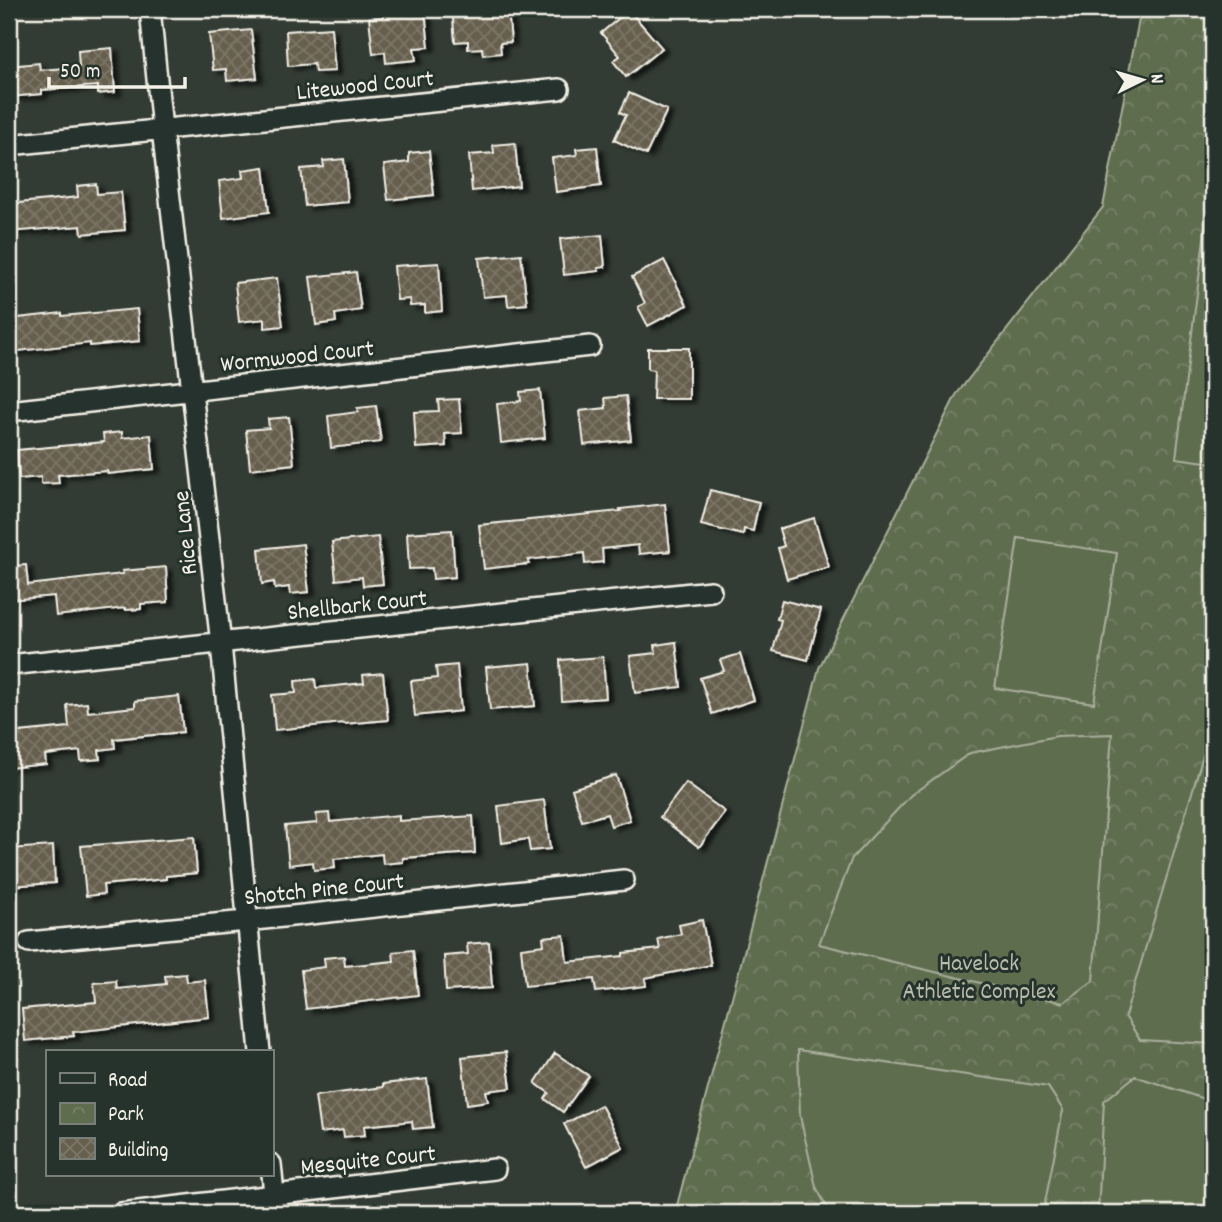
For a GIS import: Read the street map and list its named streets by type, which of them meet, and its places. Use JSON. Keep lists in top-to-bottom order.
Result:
{
  "streets": {
    "street": [
      "Litewood Court",
      "Wormwood Court",
      "Rice Lane",
      "Shellbark Court",
      "Shotch Pine Court",
      "Mesquite Court"
    ]
  },
  "crossings": [
    ["Litewood Court", "Rice Lane"],
    ["Wormwood Court", "Rice Lane"],
    ["Rice Lane", "Shellbark Court"],
    ["Rice Lane", "Shotch Pine Court"]
  ],
  "parks": ["Havelock Athletic Complex"],
  "legend": ["Road", "Park", "Building"],
  "scale_bar": "50 m",
  "north": "right"
}
